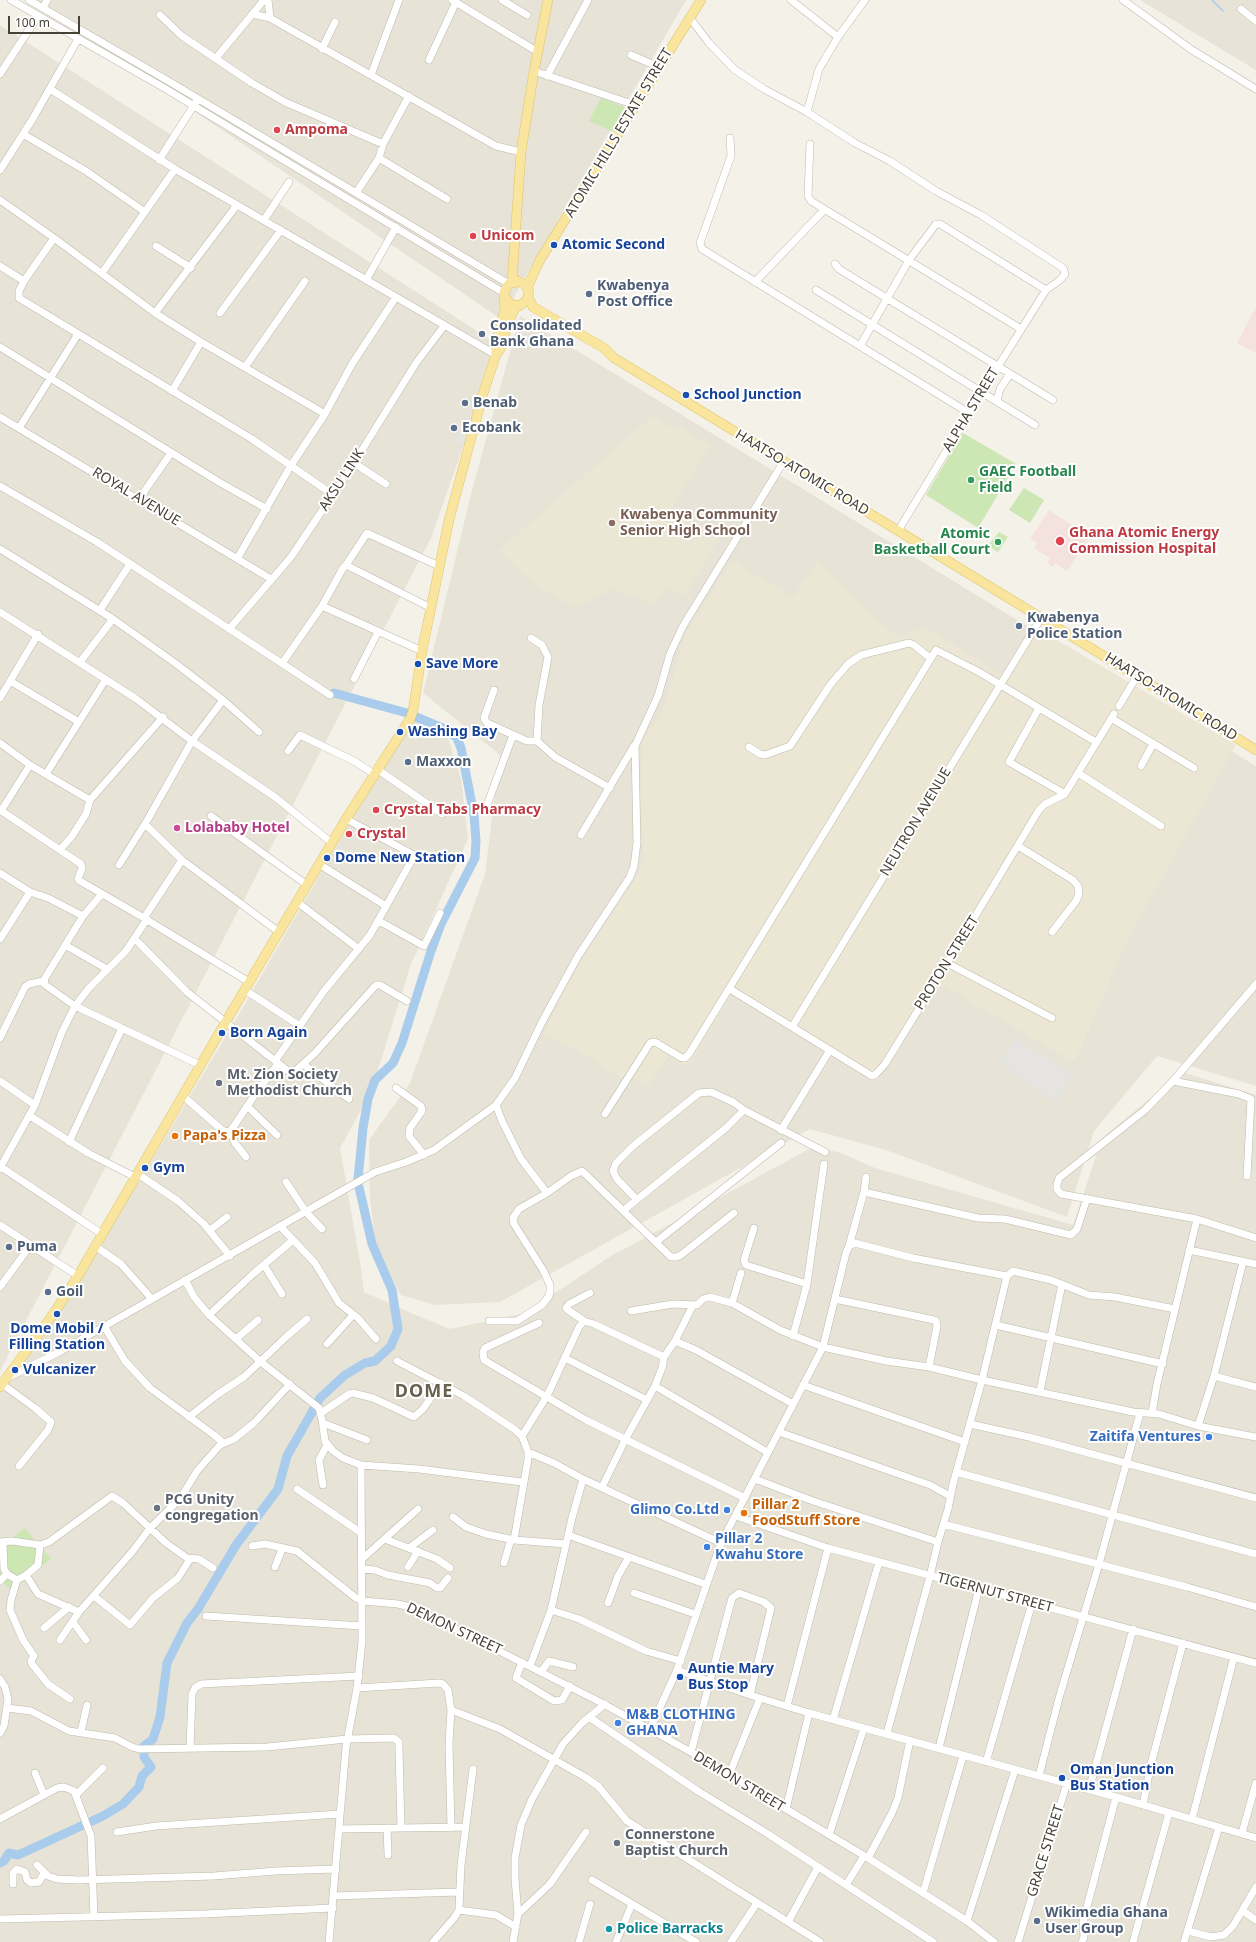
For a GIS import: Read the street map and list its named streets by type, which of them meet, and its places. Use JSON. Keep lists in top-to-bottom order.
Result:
{
  "streets": {
    "main road": ["ATOMIC HILLS ESTATE STREET", "HAATSO-ATOMIC ROAD"],
    "street": [
      "ALPHA STREET",
      "AKSU LINK",
      "ROYAL AVENUE",
      "NEUTRON AVENUE",
      "PROTON STREET",
      "TIGERNUT STREET",
      "DEMON STREET",
      "GRACE STREET"
    ]
  },
  "crossings": [
    ["ALPHA STREET", "HAATSO-ATOMIC ROAD"],
    ["HAATSO-ATOMIC ROAD", "NEUTRON AVENUE"],
    ["AKSU LINK", "ROYAL AVENUE"],
    ["NEUTRON AVENUE", "PROTON STREET"]
  ],
  "districts": ["DOME"],
  "places": [
    "Ampoma",
    "Unicom",
    "Atomic Second",
    "Kwabenya Post Office",
    "Consolidated Bank Ghana",
    "School Junction",
    "Benab",
    "Ecobank",
    "GAEC Football Field",
    "Kwabenya Community Senior High School",
    "Ghana Atomic Energy Commission Hospital",
    "Atomic Basketball Court",
    "Kwabenya Police Station",
    "Save More",
    "Washing Bay",
    "Maxxon",
    "Crystal Tabs Pharmacy",
    "Lolababy Hotel",
    "Crystal",
    "Dome New Station",
    "Born Again",
    "Mt. Zion Society Methodist Church",
    "Papa's Pizza",
    "Gym",
    "Puma",
    "Goil",
    "Dome Mobil / Filling Station",
    "Vulcanizer",
    "Zaitifa Ventures",
    "PCG Unity congregation",
    "Glimo Co.Ltd",
    "Pillar 2 FoodStuff Store",
    "Pillar 2 Kwahu Store",
    "Auntie Mary Bus Stop",
    "M&B CLOTHING GHANA",
    "Oman Junction Bus Station",
    "Connerstone Baptist Church",
    "Wikimedia Ghana User Group",
    "Police Barracks"
  ],
  "scale_bar": "100 m"
}
